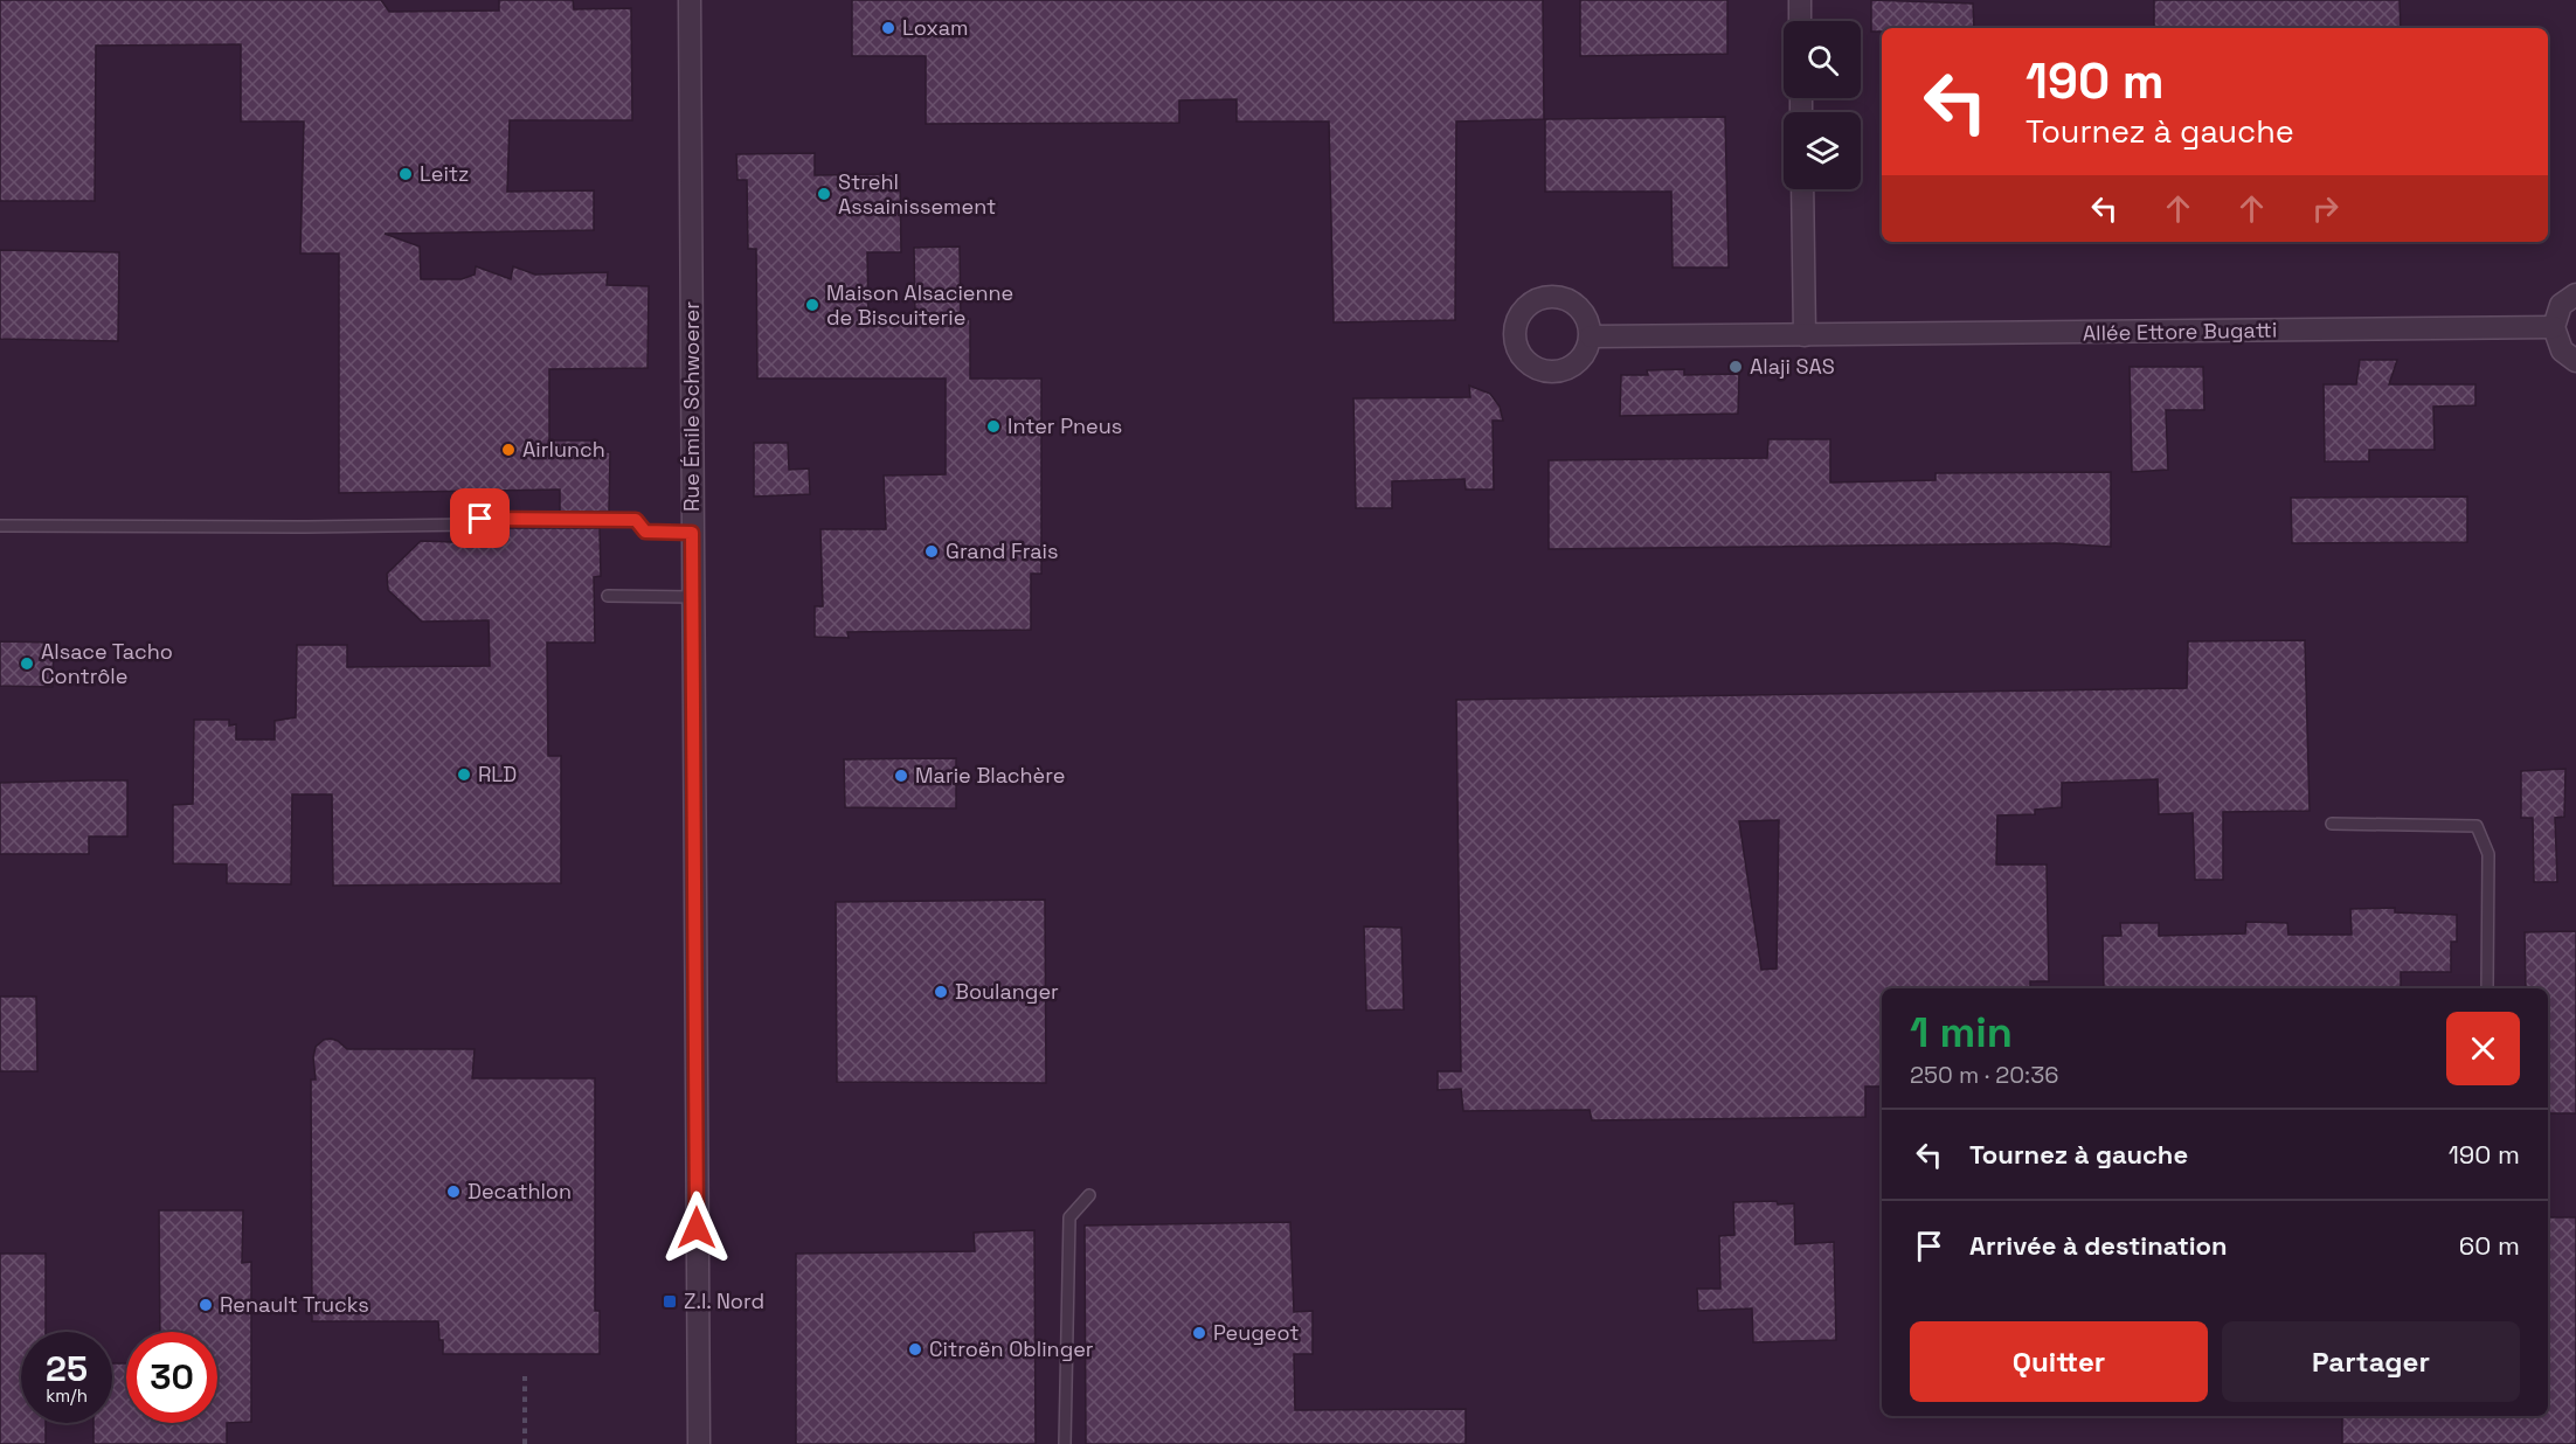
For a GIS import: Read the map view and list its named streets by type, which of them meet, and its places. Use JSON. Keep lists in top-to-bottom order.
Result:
{
  "streets": {
    "street": ["Allée Ettore Bugatti", "Rue Émile Schwoerer"]
  },
  "places": {
    "other": [
      "Loxam",
      "Leitz",
      "Strehl Assainissement",
      "Maison Alsacienne de Biscuiterie",
      "Alaji SAS",
      "Inter Pneus",
      "Airlunch",
      "Grand Frais",
      "Alsace Tacho Contrôle",
      "RLD",
      "Marie Blachère",
      "Boulanger",
      "Decathlon",
      "Renault Trucks",
      "Peugeot",
      "Citroën Oblinger"
    ],
    "transit": ["Z.I. Nord"]
  },
  "page": {
    "turn": ["190 m", "Tournez à gauche"],
    "heading": ["1 min", "250 m · 20:36"],
    "list": [
      {
        "name": "Tournez à gauche",
        "value": "190 m"
      },
      {
        "name": "Arrivée à destination",
        "value": "60 m"
      }
    ],
    "buttons": ["Quitter", "Partager"],
    "speed": "25 km/h",
    "limit": "30"
  }
}
